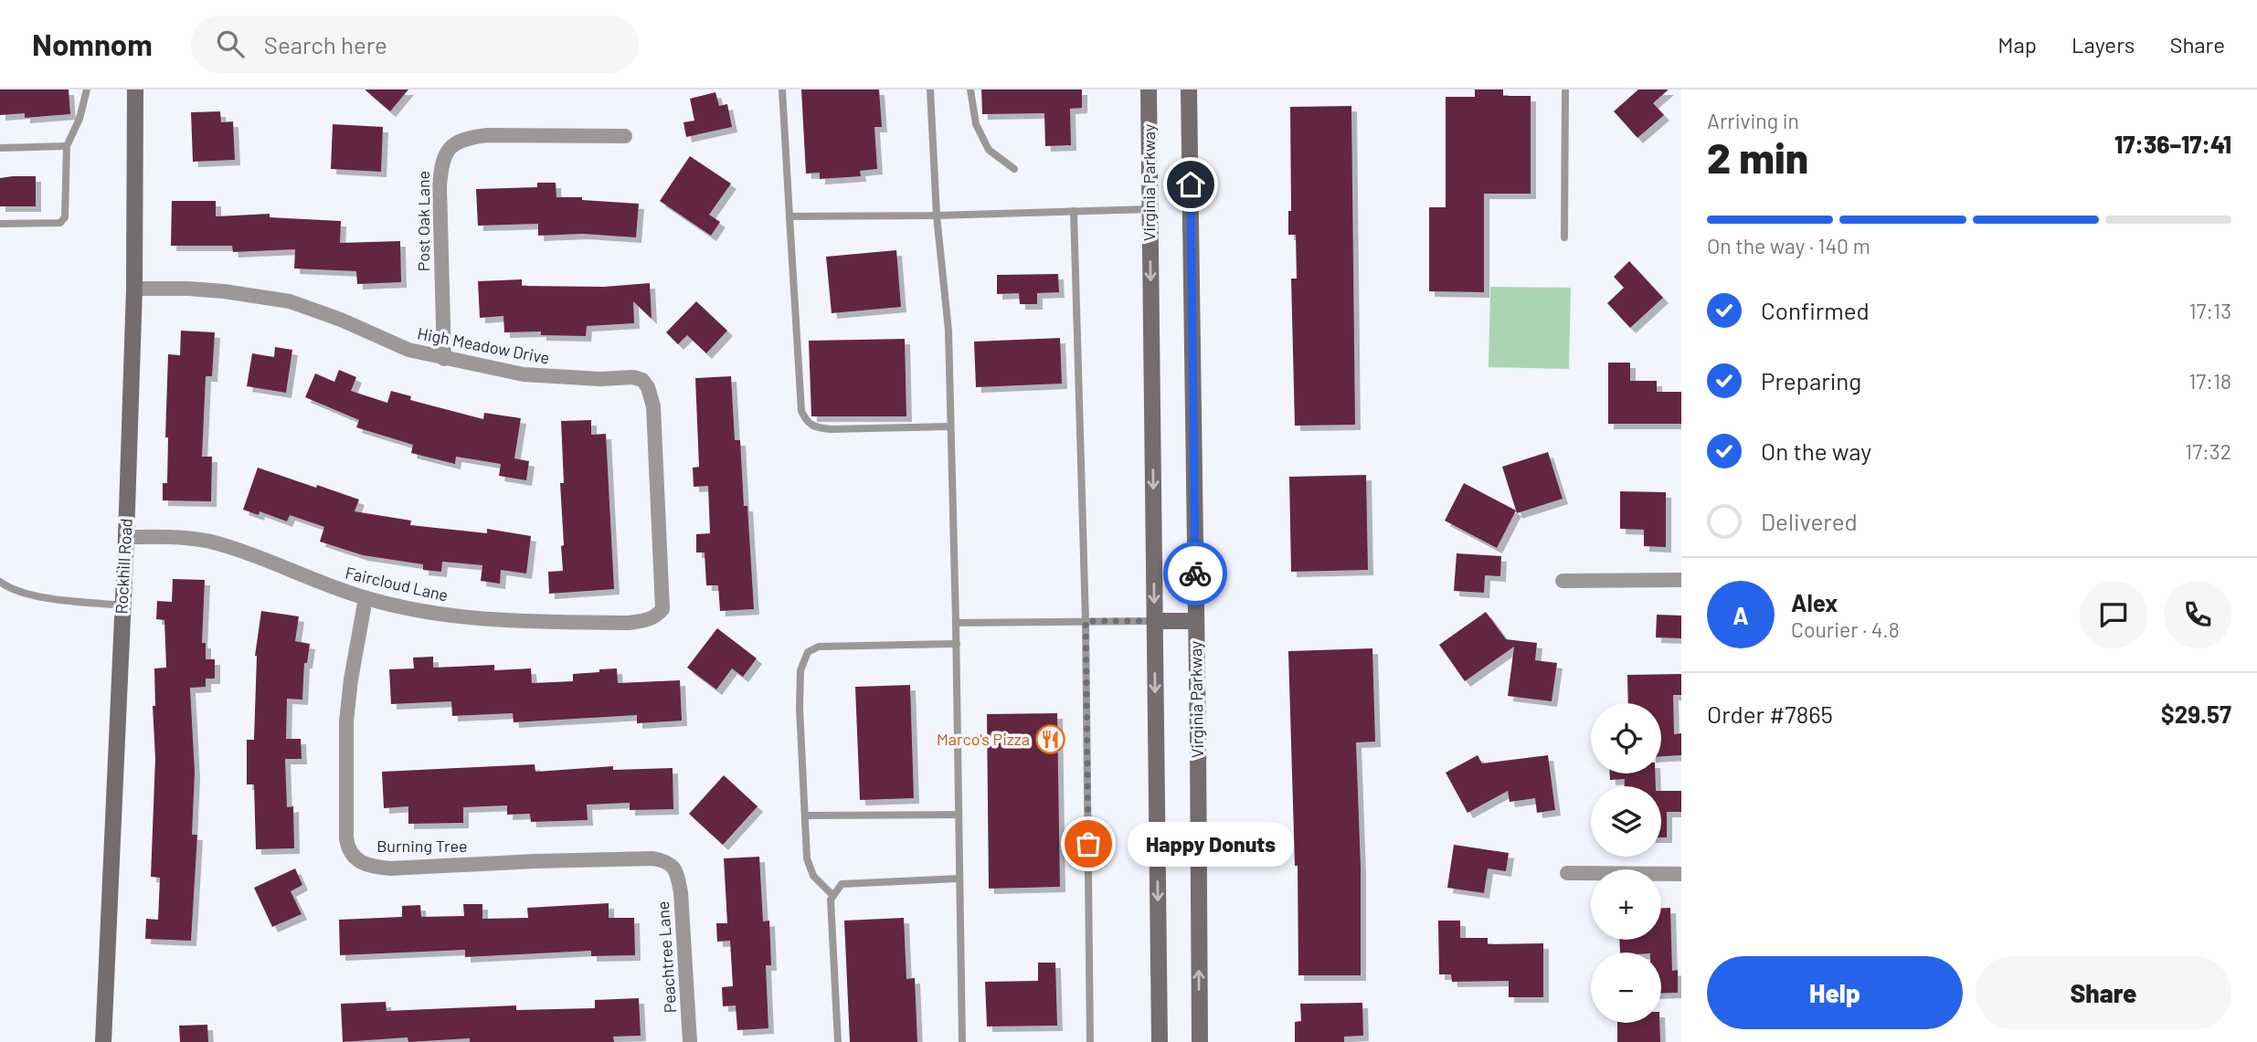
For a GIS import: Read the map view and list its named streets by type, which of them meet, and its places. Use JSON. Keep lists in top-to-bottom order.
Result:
{
  "streets": {
    "main road": ["Virginia Parkway", "Rockhill Road"],
    "street": [
      "Post Oak Lane",
      "High Meadow Drive",
      "Faircloud Lane",
      "Burning Tree",
      "Peachtree Lane"
    ]
  },
  "crossings": [
    ["Post Oak Lane", "High Meadow Drive"],
    ["High Meadow Drive", "Rockhill Road"],
    ["High Meadow Drive", "Faircloud Lane"],
    ["Rockhill Road", "Faircloud Lane"],
    ["Faircloud Lane", "Burning Tree"],
    ["Burning Tree", "Peachtree Lane"]
  ],
  "places": {
    "restaurant": ["Marco's Pizza"],
    "other": ["Happy Donuts"]
  },
  "page": {
    "header": "Nomnom",
    "search": "Search here",
    "nav": ["Map", "Layers", "Share"],
    "heading": ["2 min", "Arriving in", "17:36–17:41"],
    "panel": [
      "Alex",
      "Courier · 4.8",
      "Order #7865",
      "$29.57"
    ],
    "bar": "On the way · 140 m",
    "list": [
      ["Confirmed", "17:13"],
      ["Preparing", "17:18"],
      ["On the way", "17:32"],
      "Delivered"
    ],
    "round": "A",
    "map_buttons": ["+", "−"],
    "bubble": "Happy Donuts",
    "buttons": ["Help", "Share"]
  }
}
